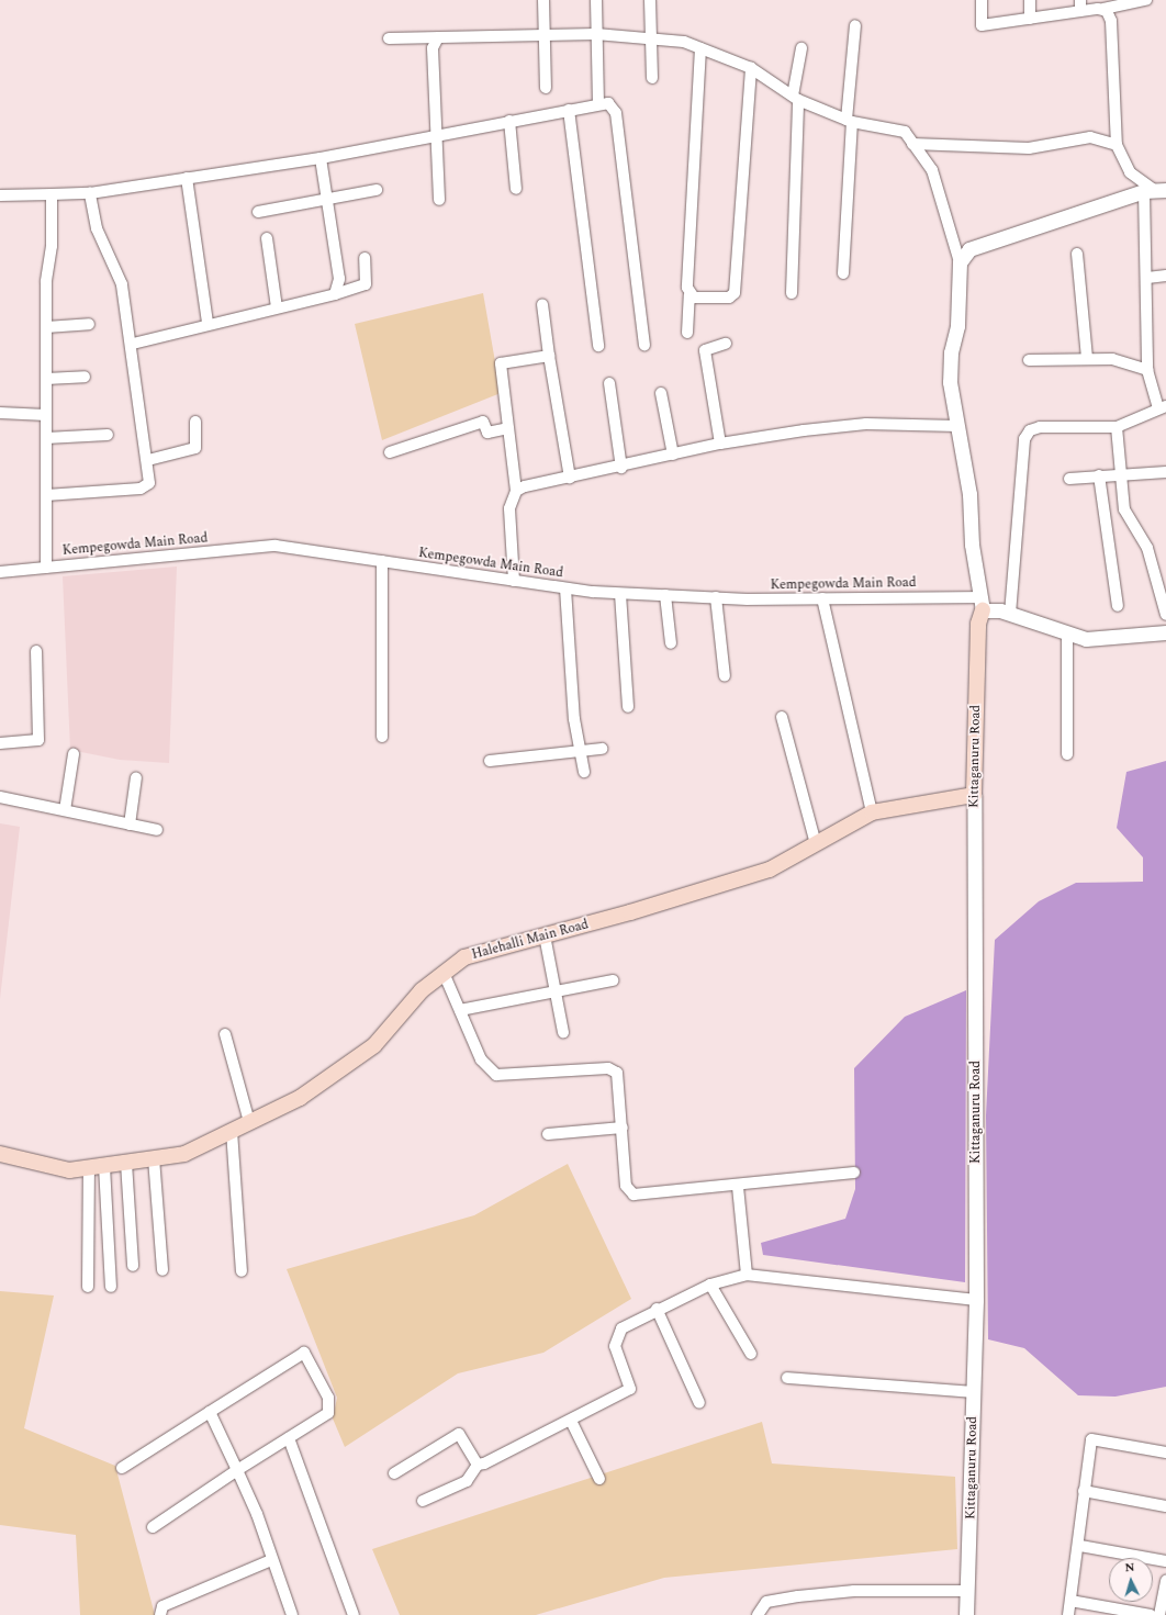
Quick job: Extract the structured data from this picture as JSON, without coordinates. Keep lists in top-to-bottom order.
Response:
{
  "streets": {
    "main road": ["Kittaganuru Road", "Halehalli Main Road"],
    "street": ["Kempegowda Main Road"]
  },
  "crossings": [
    ["Kempegowda Main Road", "Kittaganuru Road"],
    ["Kittaganuru Road", "Halehalli Main Road"]
  ],
  "north": "top"
}
